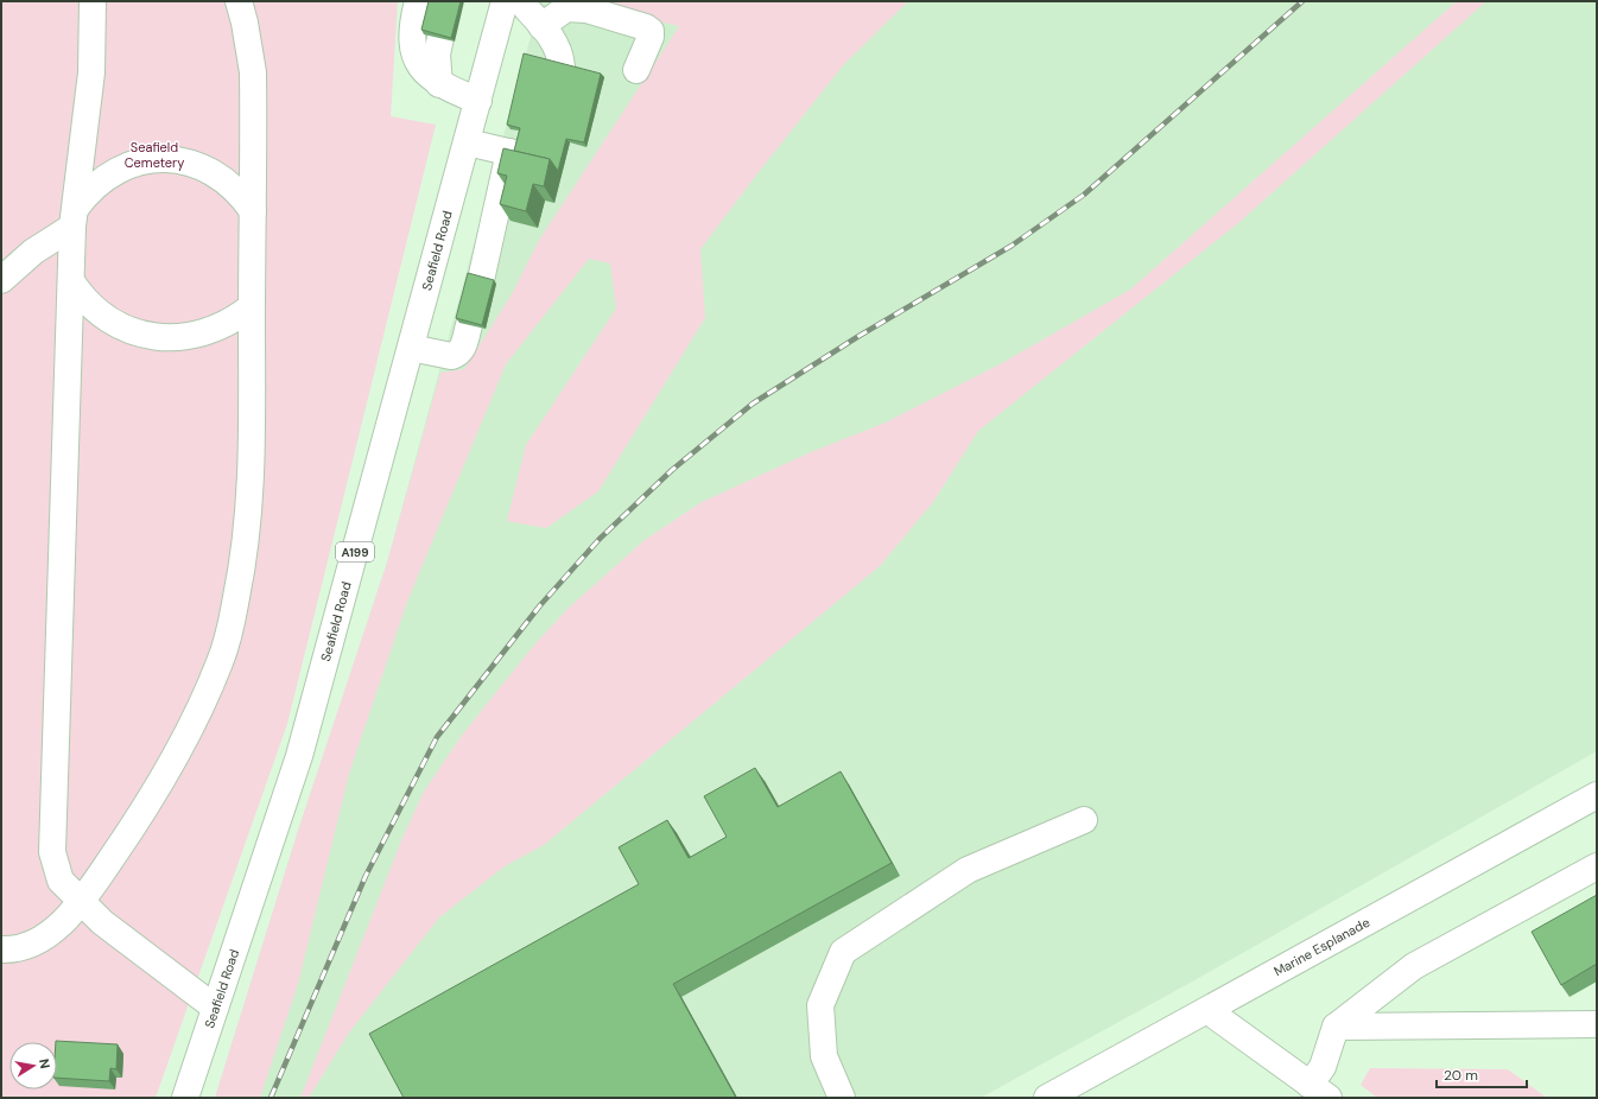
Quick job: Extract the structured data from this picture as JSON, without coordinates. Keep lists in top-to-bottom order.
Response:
{
  "streets": {
    "main road": ["Seafield Road", "A199", "Marine Esplanade"]
  },
  "parks": ["Seafield Cemetery"],
  "scale_bar": "20 m",
  "north": "right"
}
